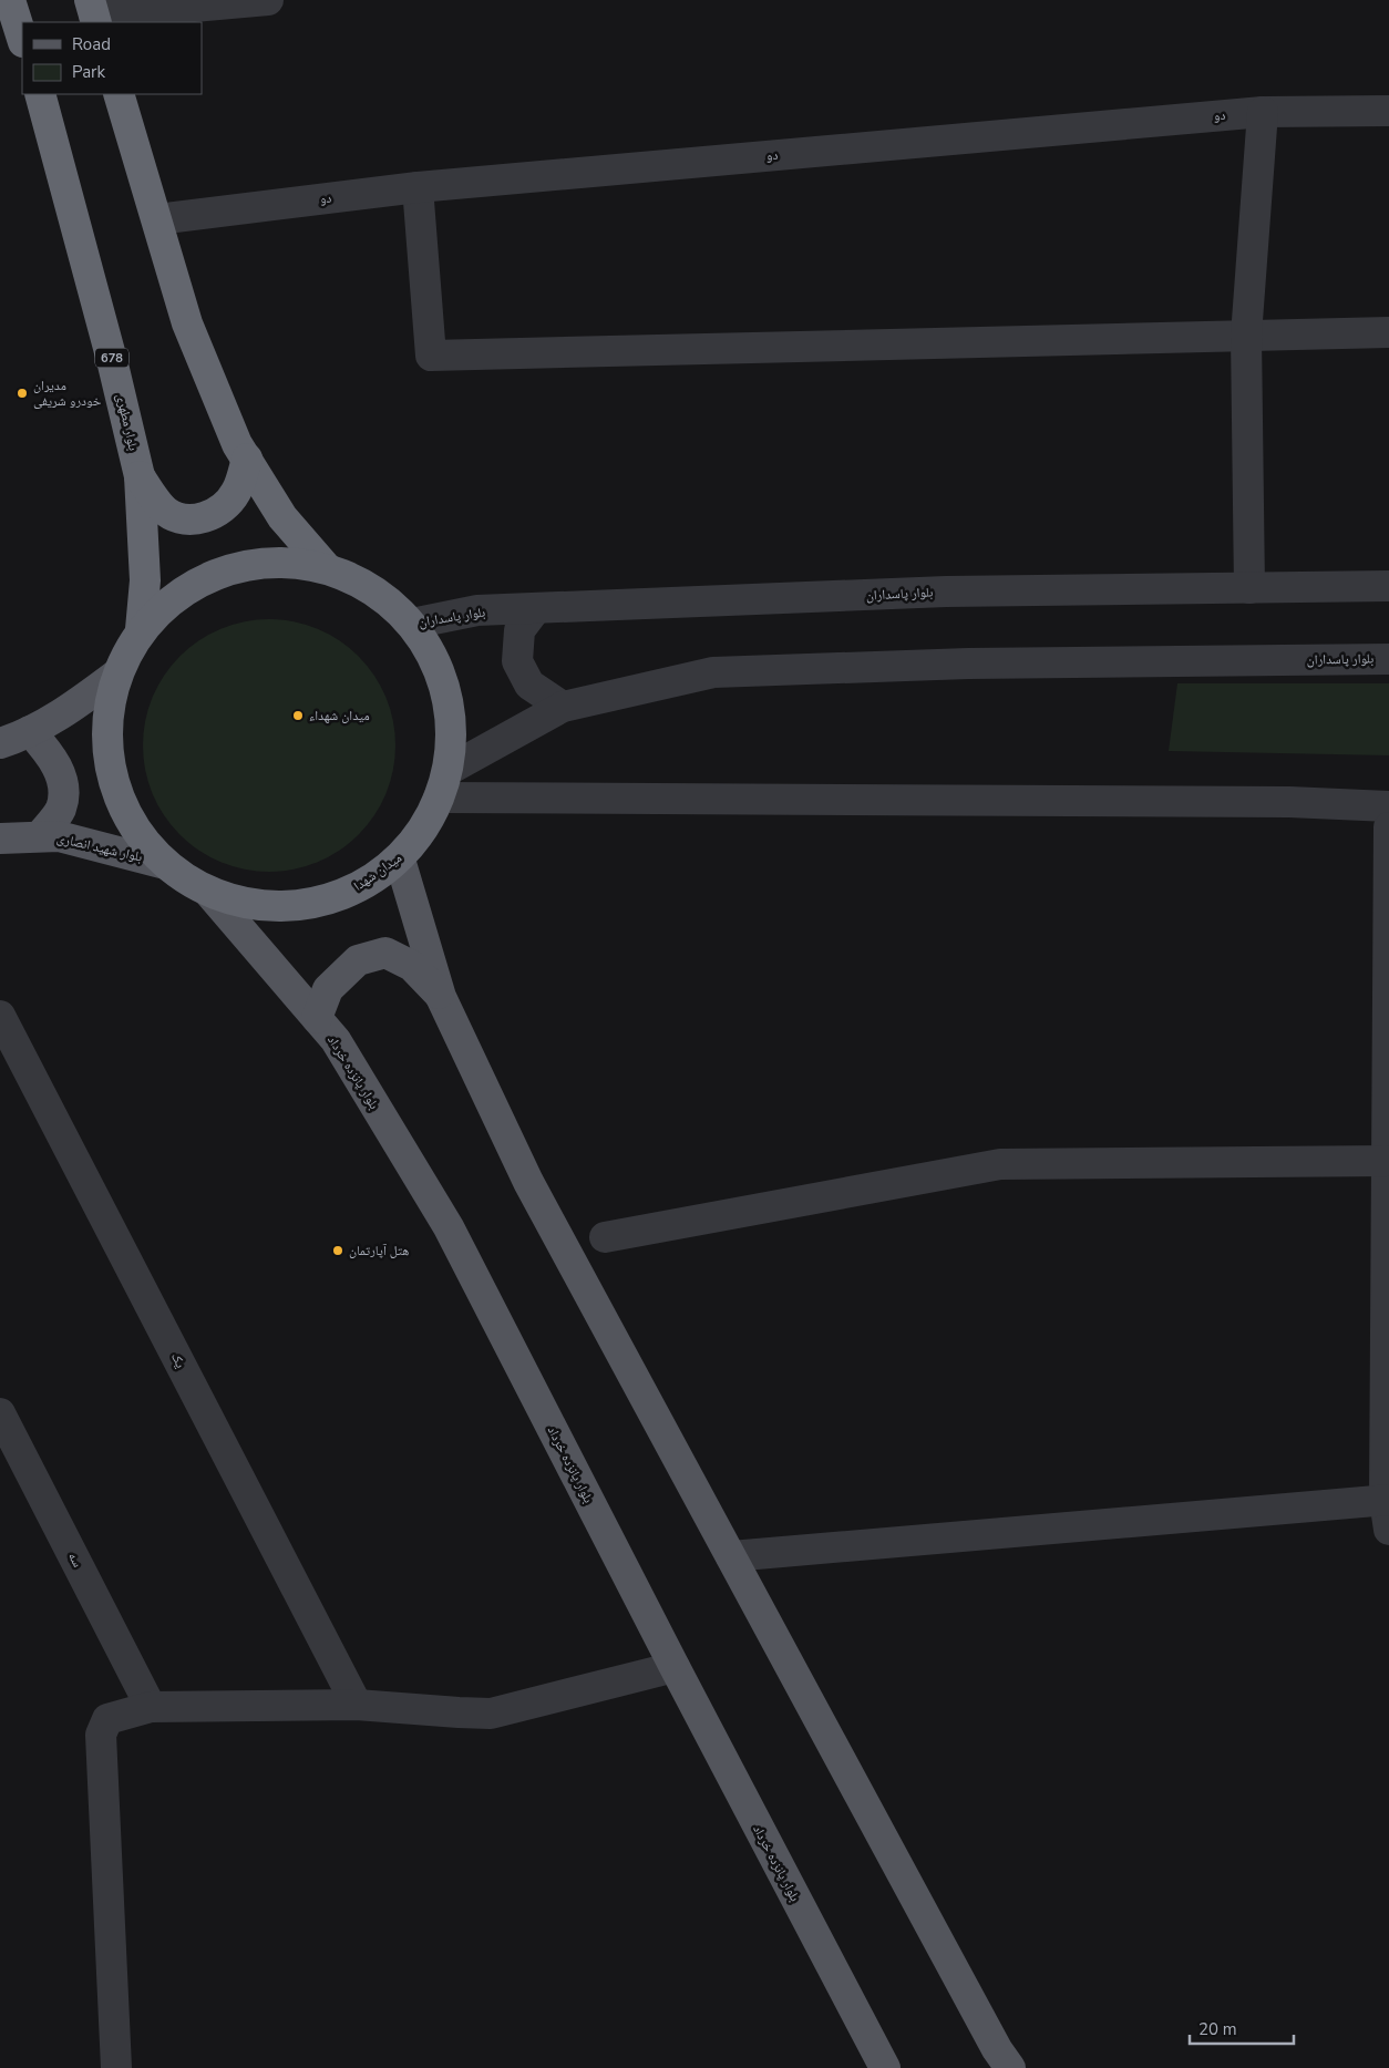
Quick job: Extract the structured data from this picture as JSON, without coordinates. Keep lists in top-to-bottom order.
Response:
{
  "streets": {
    "highway": ["678", "بلوار مطهری", "میدان شهدا"],
    "main road": ["بلوار شهید انصاری", "بلوار پانزده خرداد"],
    "street": [
      "دو",
      "بلوار پاسداران",
      "یک",
      "سه"
    ]
  },
  "crossings": [
    ["بلوار مطهری", "میدان شهدا"],
    ["بلوار پاسداران", "میدان شهدا"],
    ["بلوار شهید انصاری", "میدان شهدا"],
    ["میدان شهدا", "بلوار پانزده خرداد"]
  ],
  "places": ["مدیران خودرو شریفی", "میدان شهداء", "هتل آپارتمان"],
  "legend": ["Road", "Park"],
  "scale_bar": "20 m"
}
